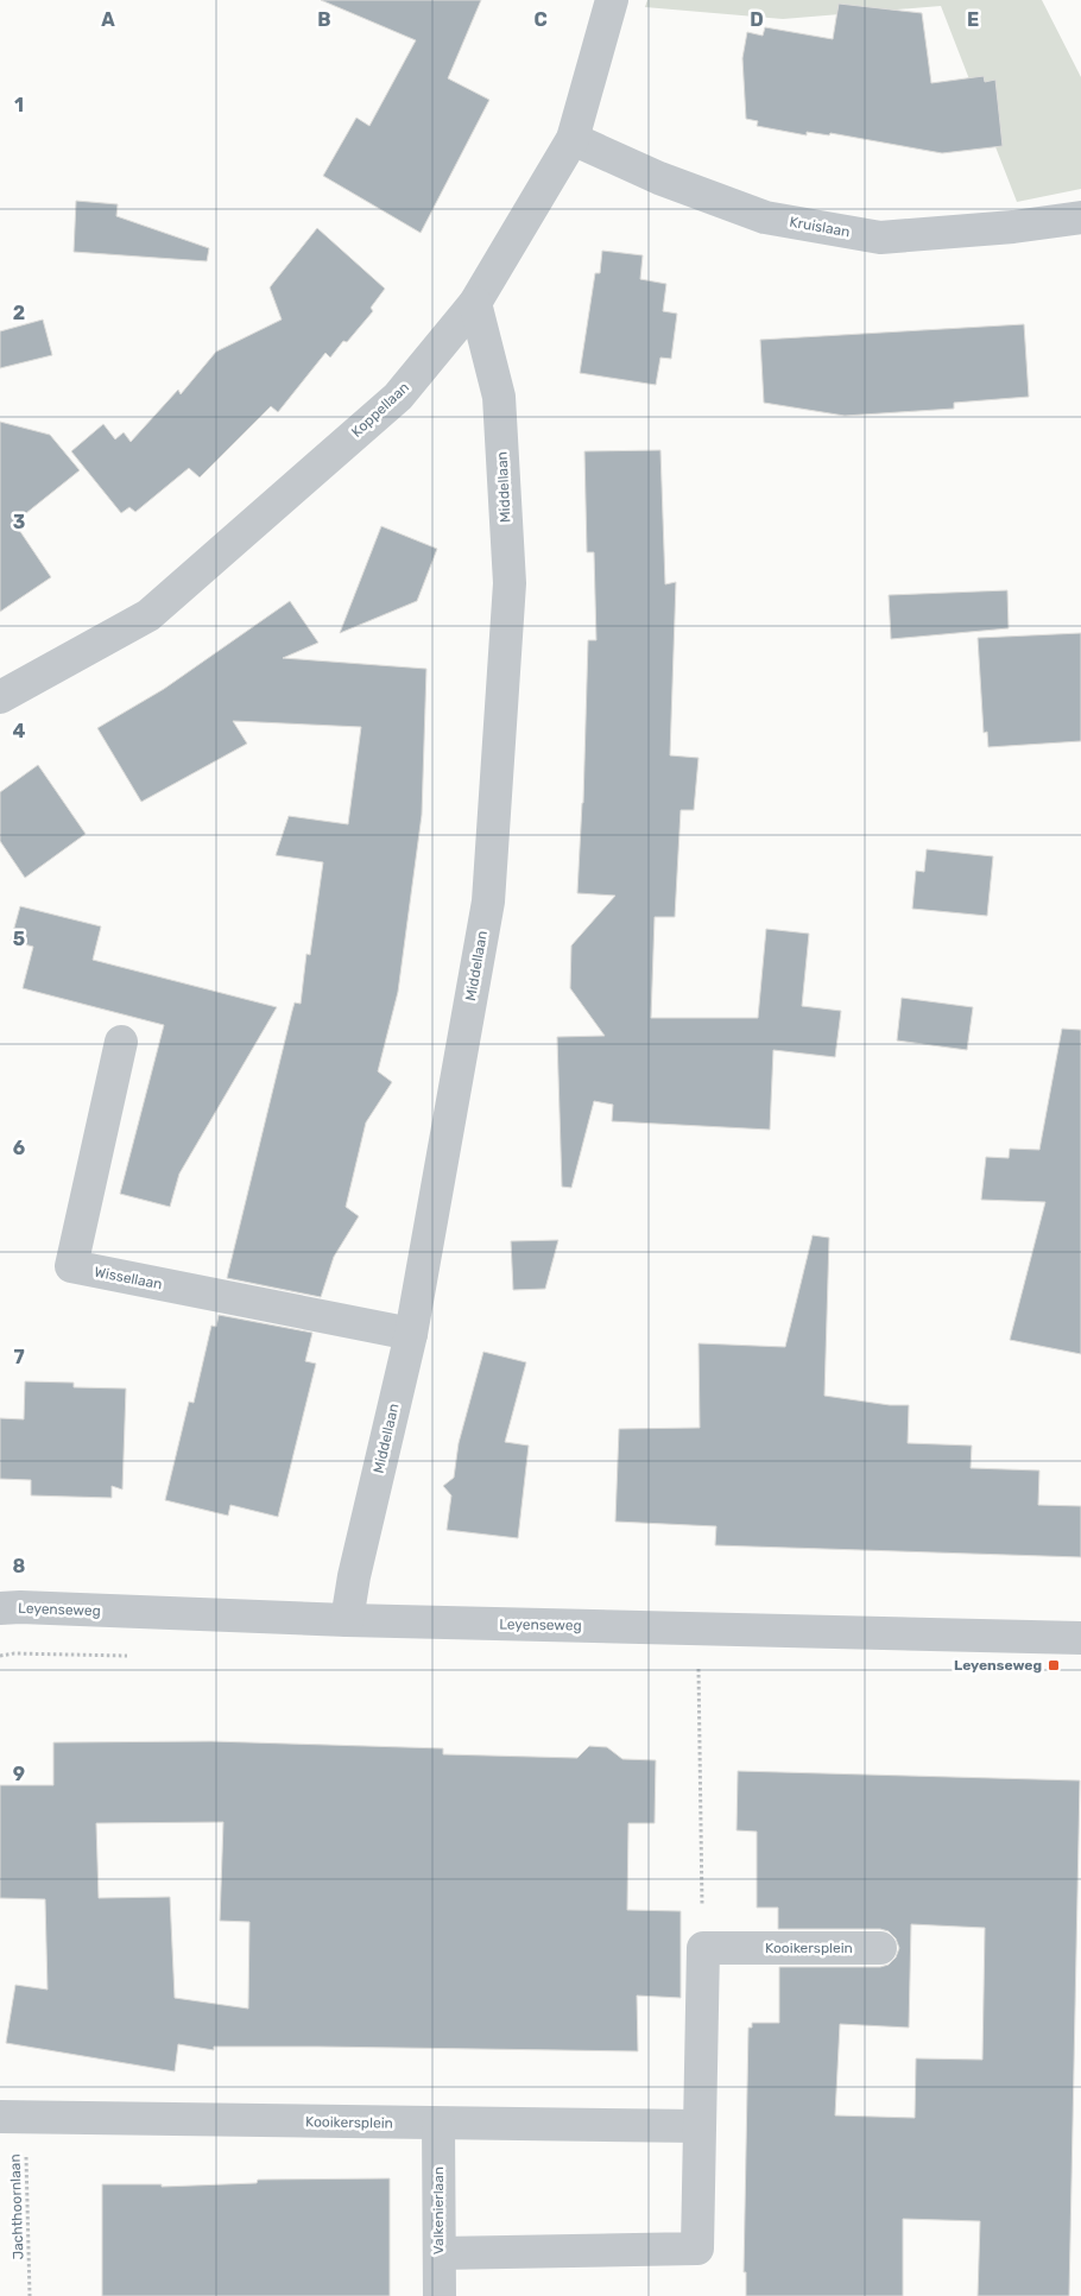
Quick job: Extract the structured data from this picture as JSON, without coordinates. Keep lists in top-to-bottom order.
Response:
{
  "streets": {
    "street": [
      "Kruislaan",
      "Koppellaan",
      "Middellaan",
      "Wissellaan",
      "Leyenseweg",
      "Kooikersplein",
      "Valkenierlaan"
    ],
    "path": ["Jachthoornlaan"]
  },
  "crossings": [
    ["Kruislaan", "Koppellaan"],
    ["Koppellaan", "Middellaan"],
    ["Middellaan", "Wissellaan"],
    ["Middellaan", "Leyenseweg"],
    ["Kooikersplein", "Jachthoornlaan"],
    ["Kooikersplein", "Valkenierlaan"]
  ],
  "places": {
    "transit": ["Leyenseweg"]
  },
  "grid": {
    "columns": [
      "A",
      "B",
      "C",
      "D",
      "E"
    ],
    "rows": [
      "1",
      "2",
      "3",
      "4",
      "5",
      "6",
      "7",
      "8",
      "9"
    ]
  }
}
